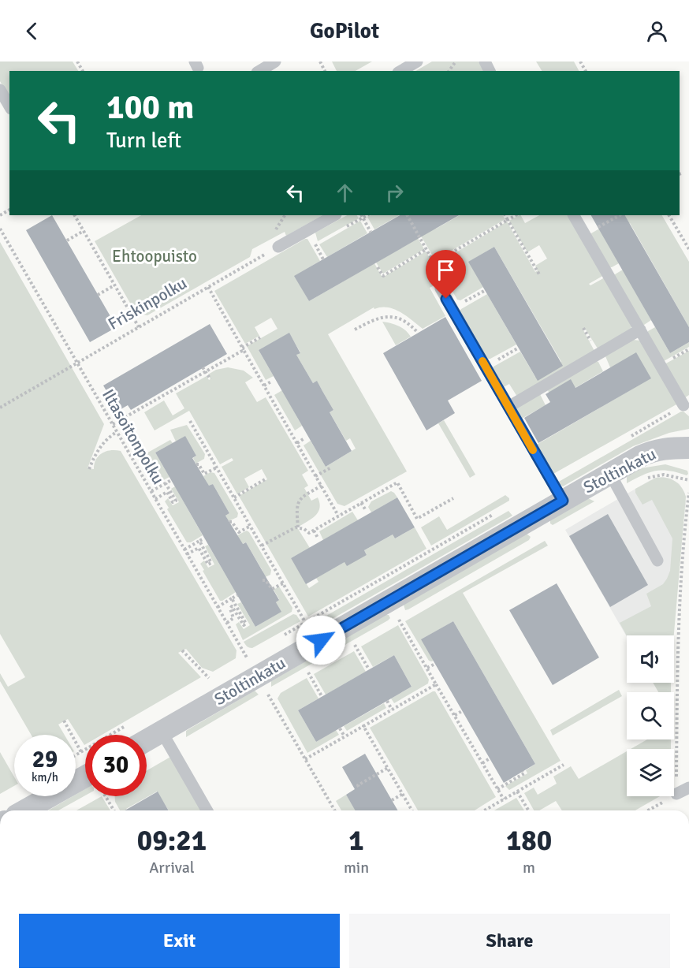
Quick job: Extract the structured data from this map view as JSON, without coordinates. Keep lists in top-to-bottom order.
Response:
{
  "streets": {
    "street": ["Stoltinkatu"],
    "path": ["Friskinpolku", "Iltasoitonpolku"]
  },
  "crossings": [
    ["Friskinpolku", "Iltasoitonpolku"]
  ],
  "parks": ["Ehtoopuisto"],
  "page": {
    "header": "GoPilot",
    "turn": ["100 m", "Turn left"],
    "speed": "29 km/h",
    "limit": "30",
    "eta": [
      "09:21",
      "Arrival",
      "1",
      "min",
      "180",
      "m"
    ],
    "buttons": ["Exit", "Share"]
  }
}
